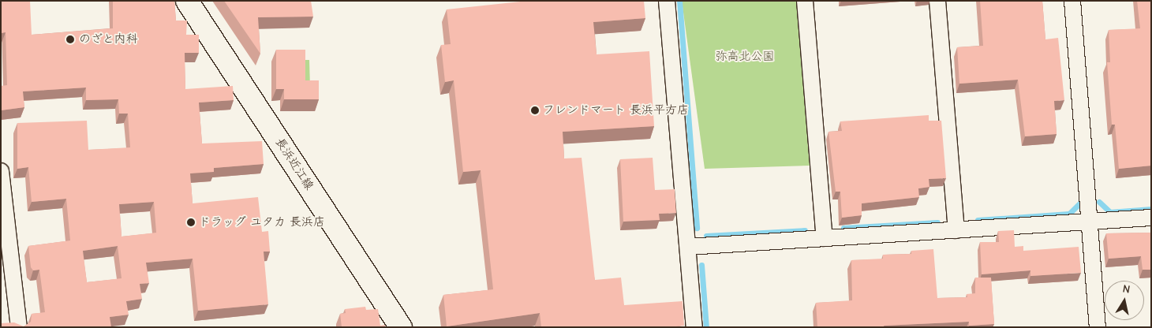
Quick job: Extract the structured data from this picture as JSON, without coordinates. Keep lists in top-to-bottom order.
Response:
{
  "streets": {
    "main road": ["長浜近江線"]
  },
  "parks": ["弥高北公園"],
  "places": ["のざと内科", "フレンドマート 長浜平方店", "ドラッグ ユタカ 長浜店"],
  "north": "top"
}
